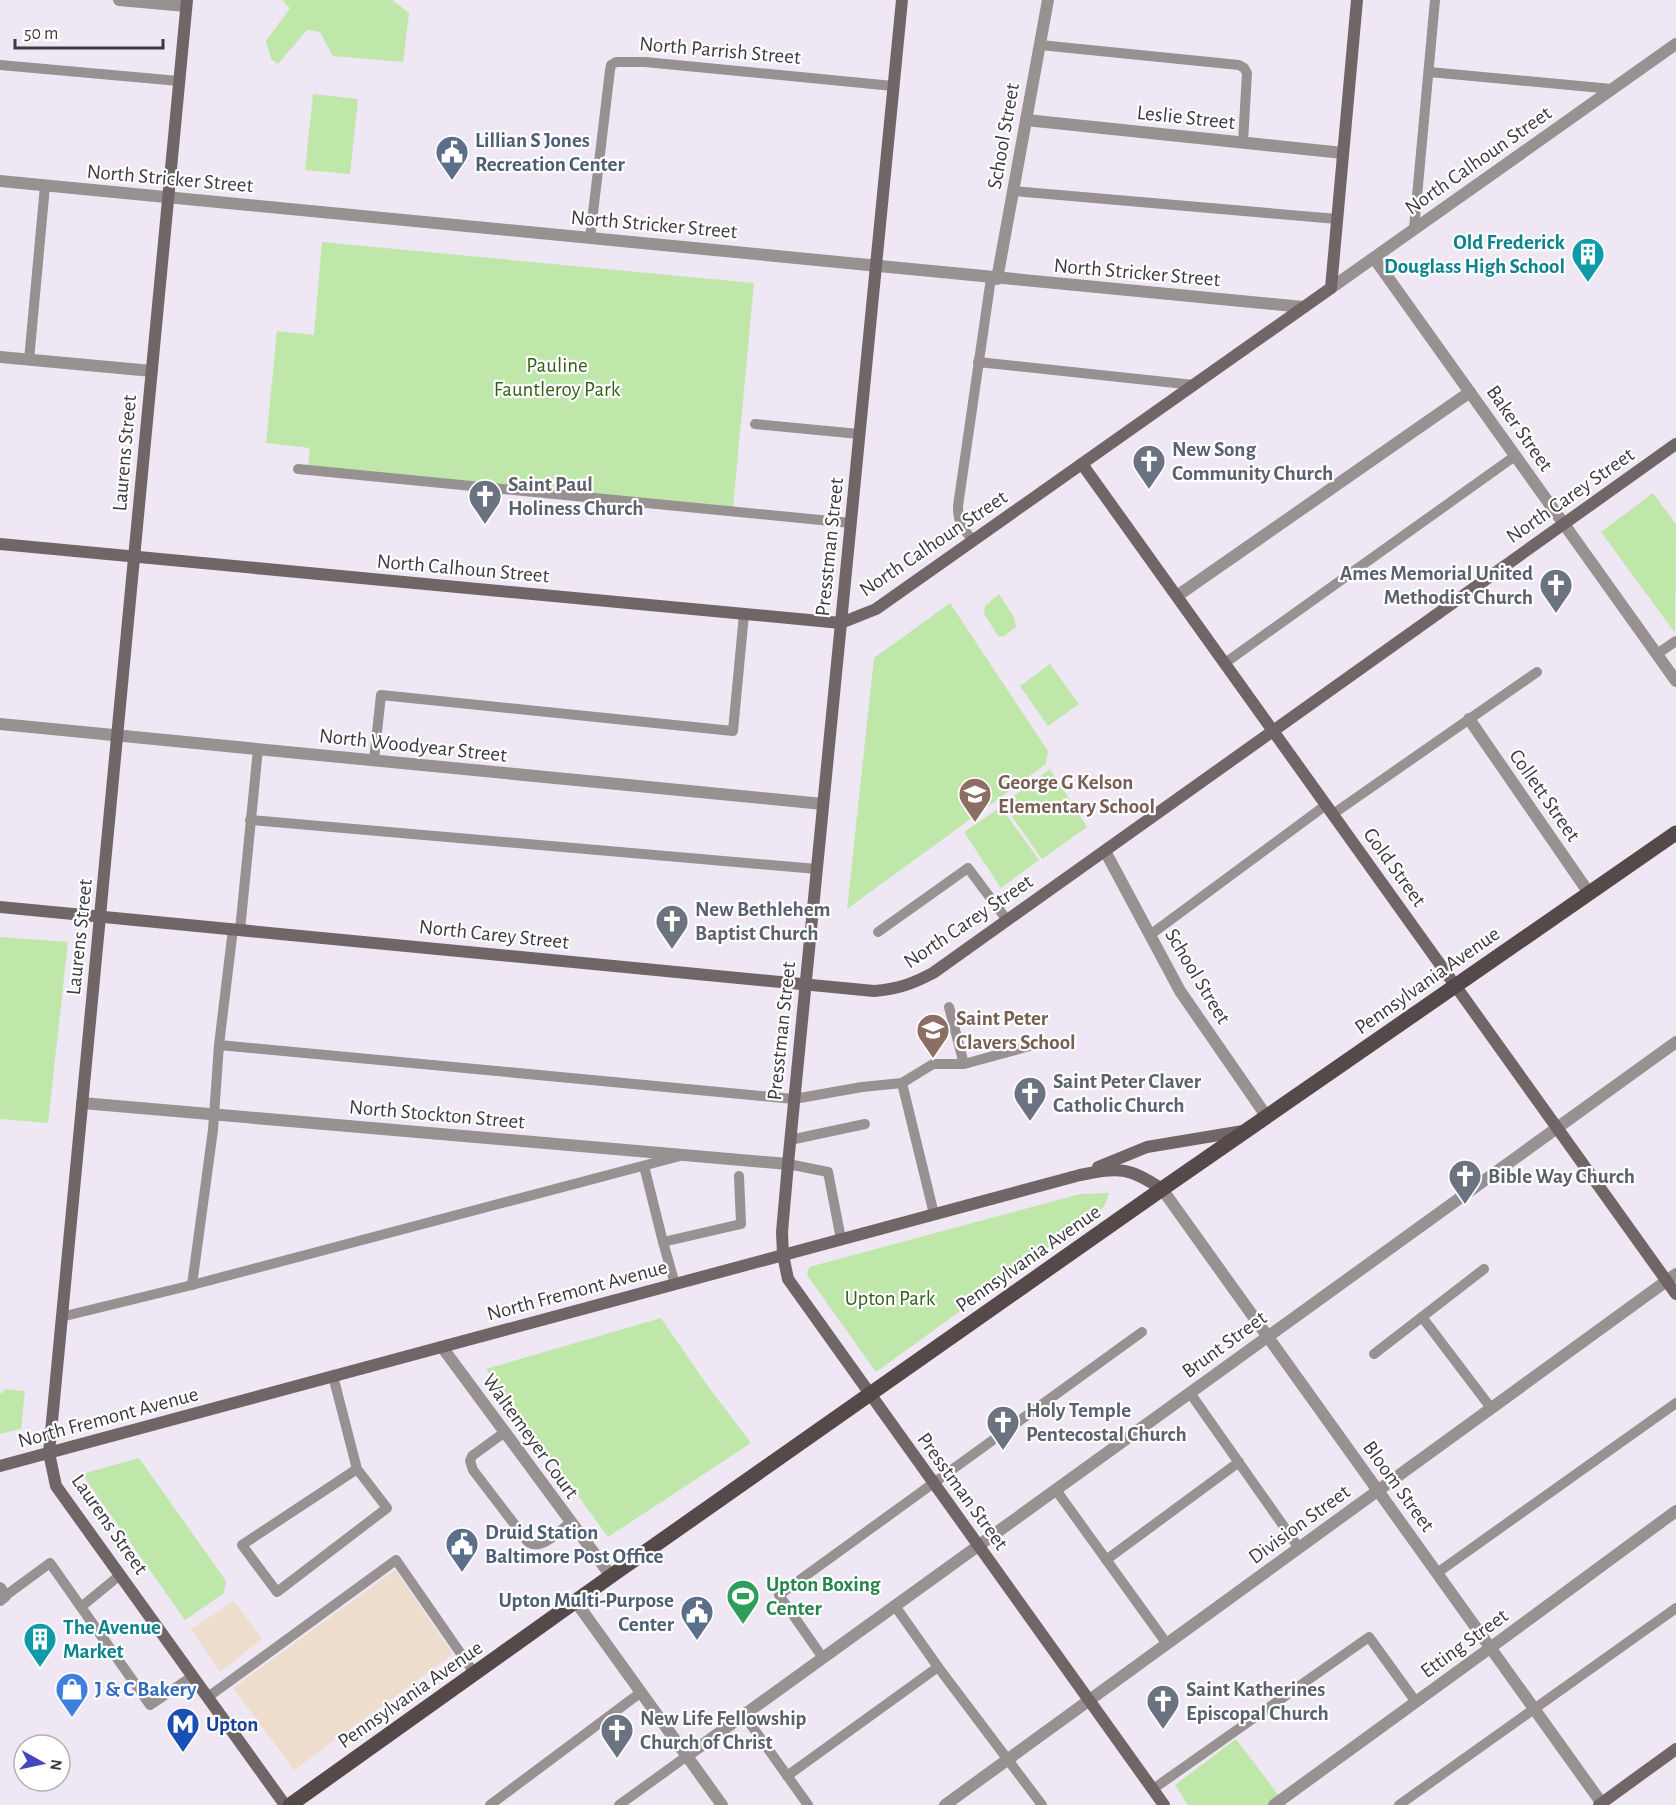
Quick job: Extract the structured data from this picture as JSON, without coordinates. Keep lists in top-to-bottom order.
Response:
{
  "streets": {
    "main road": ["Pennsylvania Avenue"],
    "street": [
      "Leslie Street",
      "School Street",
      "North Calhoun Street",
      "North Stricker Street",
      "Baker Street",
      "Laurens Street",
      "North Carey Street",
      "Presstman Street",
      "North Woodyear Street",
      "Collett Street",
      "Gold Street",
      "North Stockton Street",
      "North Fremont Avenue",
      "Brunt Street",
      "Waltemeyer Court",
      "Bloom Street",
      "Division Street",
      "Etting Street"
    ],
    "lane": ["North Parrish Street"]
  },
  "crossings": [
    ["North Parrish Street", "North Stricker Street"],
    ["North Parrish Street", "Presstman Street"],
    ["Leslie Street", "School Street"],
    ["School Street", "North Calhoun Street"],
    ["School Street", "North Stricker Street"],
    ["School Street", "North Carey Street"],
    ["School Street", "Pennsylvania Avenue"],
    ["North Calhoun Street", "North Stricker Street"],
    ["North Calhoun Street", "Baker Street"],
    ["North Calhoun Street", "Laurens Street"],
    ["North Calhoun Street", "Presstman Street"],
    ["North Calhoun Street", "Gold Street"],
    ["North Stricker Street", "Laurens Street"],
    ["North Stricker Street", "Presstman Street"],
    ["Baker Street", "North Carey Street"],
    ["Laurens Street", "North Carey Street"],
    ["Laurens Street", "North Woodyear Street"],
    ["Laurens Street", "Pennsylvania Avenue"],
    ["Laurens Street", "North Stockton Street"],
    ["Laurens Street", "North Fremont Avenue"],
    ["North Carey Street", "Presstman Street"],
    ["North Carey Street", "Gold Street"],
    ["Presstman Street", "North Woodyear Street"],
    ["Presstman Street", "Pennsylvania Avenue"],
    ["Presstman Street", "North Stockton Street"],
    ["Presstman Street", "North Fremont Avenue"],
    ["Presstman Street", "Brunt Street"],
    ["Presstman Street", "Division Street"],
    ["Collett Street", "Pennsylvania Avenue"],
    ["Gold Street", "Pennsylvania Avenue"],
    ["Gold Street", "Brunt Street"],
    ["Gold Street", "Division Street"],
    ["Pennsylvania Avenue", "North Fremont Avenue"],
    ["Pennsylvania Avenue", "Waltemeyer Court"],
    ["Pennsylvania Avenue", "Bloom Street"],
    ["North Fremont Avenue", "Waltemeyer Court"],
    ["North Fremont Avenue", "Bloom Street"],
    ["Brunt Street", "Bloom Street"],
    ["Bloom Street", "Division Street"],
    ["Bloom Street", "Etting Street"]
  ],
  "parks": ["Pauline Fauntleroy Park", "Upton Park"],
  "places": {
    "public building": ["Lillian S Jones Recreation Center", "Druid Station Baltimore Post Office", "Upton Multi-Purpose Center"],
    "building": ["Old Frederick Douglass High School", "The Avenue Market"],
    "church": [
      "New Song Community Church",
      "Saint Paul Holiness Church",
      "Ames Memorial United Methodist Church",
      "New Bethlehem Baptist Church",
      "Saint Peter Claver Catholic Church",
      "Bible Way Church",
      "Holy Temple Pentecostal Church",
      "Saint Katherines Episcopal Church",
      "New Life Fellowship Church of Christ"
    ],
    "school or university": ["George G Kelson Elementary School", "Saint Peter Clavers School"],
    "sports": ["Upton Boxing Center"],
    "shop": ["J & C Bakery"],
    "metro station": ["Upton"]
  },
  "scale_bar": "50 m",
  "north": "right"
}
